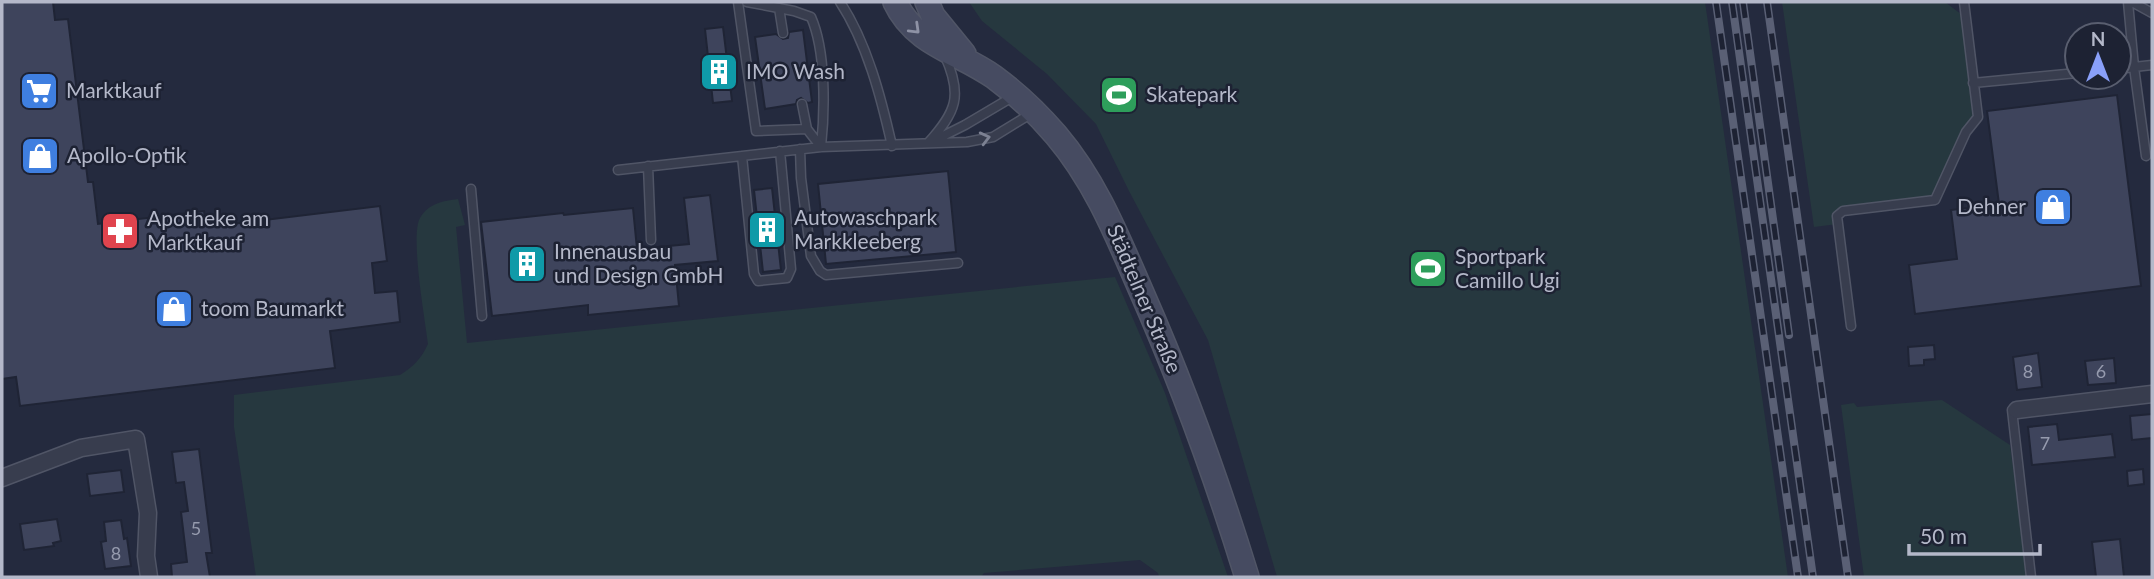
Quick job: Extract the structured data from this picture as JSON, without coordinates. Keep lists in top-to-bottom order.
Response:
{
  "streets": {
    "street": ["Städtelner Straße"]
  },
  "places": {
    "building": ["IMO Wash", "Autowaschpark Markkleeberg", "Innenausbau und Design GmbH"],
    "supermarket": ["Marktkauf"],
    "sports": ["Skatepark", "Sportpark Camillo Ugi"],
    "shop": ["Apollo-Optik", "Dehner", "toom Baumarkt"],
    "pharmacy": ["Apotheke am Marktkauf"]
  },
  "house_numbers": [
    "8",
    "6",
    "7",
    "5",
    "8"
  ],
  "scale_bar": "50 m",
  "north": "top"
}
